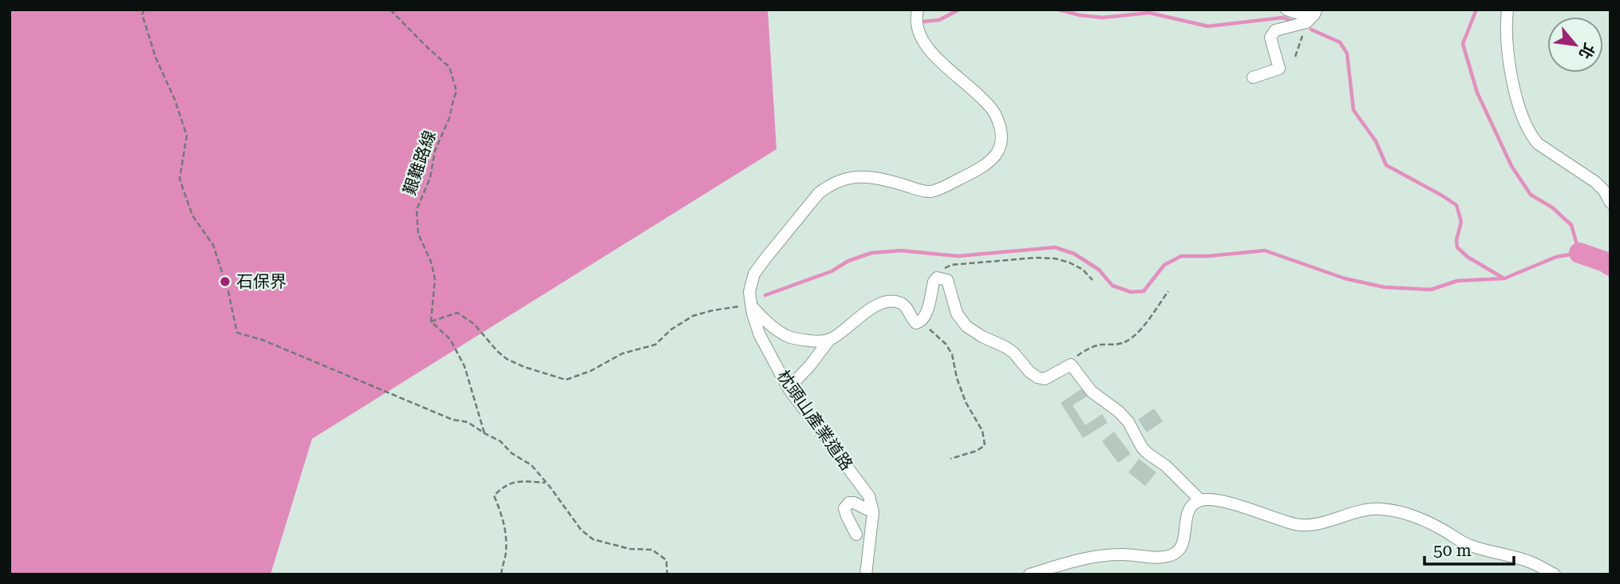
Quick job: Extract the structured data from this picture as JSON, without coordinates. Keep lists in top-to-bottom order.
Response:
{
  "streets": {
    "street": ["枕頭山產業道路"],
    "path": ["艱難路線"]
  },
  "places": ["石保界"],
  "scale_bar": "50 m",
  "north": "bottom right"
}
